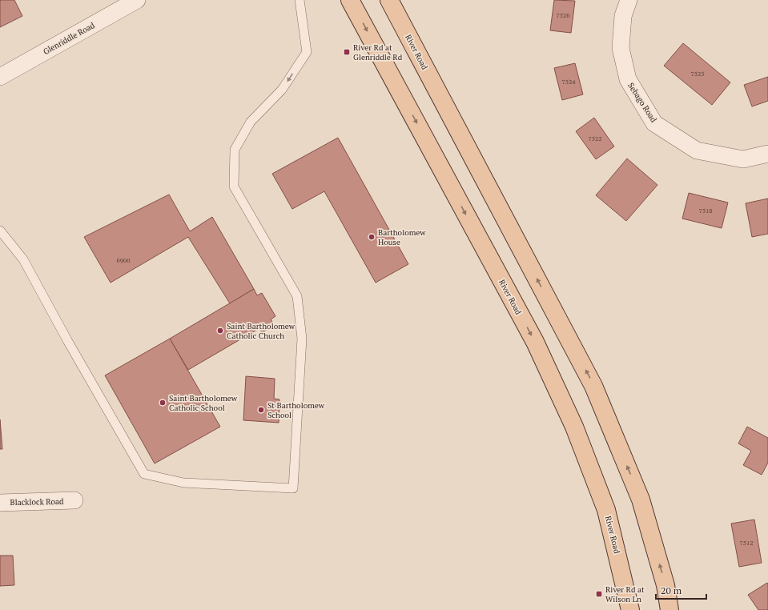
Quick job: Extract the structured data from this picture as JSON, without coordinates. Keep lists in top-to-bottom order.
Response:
{
  "streets": {
    "main road": ["River Road"],
    "street": ["Glenriddle Road", "Sebago Road", "Blacklock Road"]
  },
  "places": {
    "transit": ["River Rd at Glenriddle Rd", "River Rd at Wilson Ln"],
    "other": [
      "Bartholomew House",
      "Saint Bartholomew Catholic Church",
      "Saint Bartholomew Catholic School",
      "St Bartholomew School"
    ]
  },
  "house_numbers": [
    "7526",
    "7525",
    "7524",
    "7522",
    "7518",
    "6900",
    "7512"
  ],
  "scale_bar": "20 m"
}
